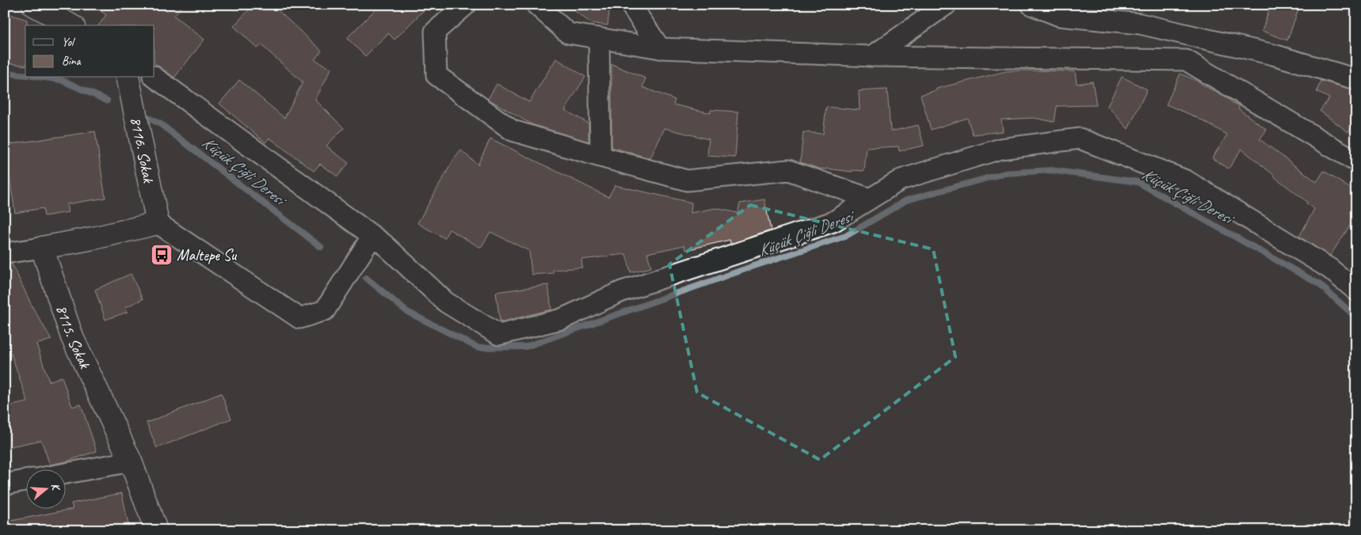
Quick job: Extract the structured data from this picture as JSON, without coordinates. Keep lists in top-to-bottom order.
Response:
{
  "streets": {
    "street": ["8116. Sokak", "8115. Sokak"]
  },
  "water": ["Küçük Çiğli Deresi"],
  "places": {
    "bus stop": ["Maltepe Su"]
  },
  "legend": ["Yol", "Bina"],
  "north": "right"
}
